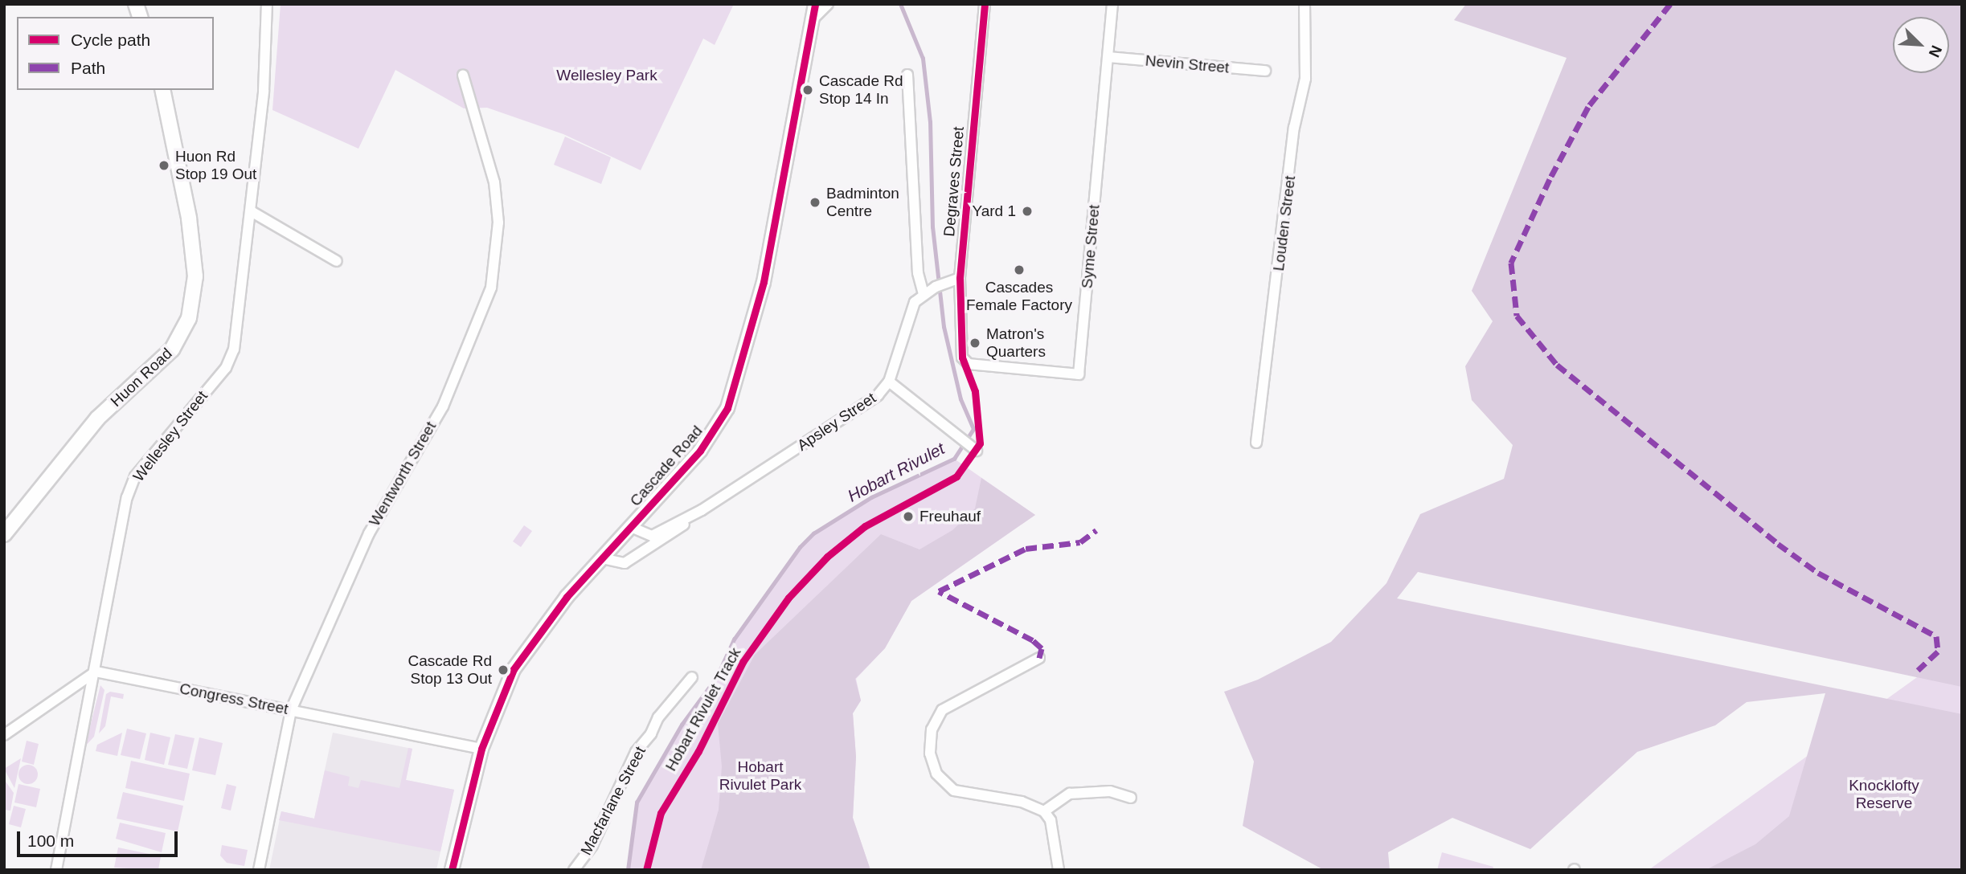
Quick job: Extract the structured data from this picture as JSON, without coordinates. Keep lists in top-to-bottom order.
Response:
{
  "streets": {
    "main road": ["Huon Road"],
    "street": [
      "Nevin Street",
      "Degraves Street",
      "Louden Street",
      "Syme Street",
      "Apsley Street",
      "Wellesley Street",
      "Cascade Road",
      "Wentworth Street",
      "Congress Street",
      "Macfarlane Street"
    ],
    "cycle path": ["Hobart Rivulet Track"]
  },
  "crossings": [
    ["Nevin Street", "Syme Street"],
    ["Degraves Street", "Syme Street"],
    ["Degraves Street", "Apsley Street"],
    ["Apsley Street", "Cascade Road"],
    ["Wellesley Street", "Congress Street"],
    ["Cascade Road", "Congress Street"],
    ["Wentworth Street", "Congress Street"]
  ],
  "water": ["Hobart Rivulet"],
  "parks": ["Wellesley Park", "Hobart Rivulet Park", "Knocklofty Reserve"],
  "places": [
    "Cascade Rd Stop 14 In",
    "Huon Rd Stop 19 Out",
    "Badminton Centre",
    "Yard 1",
    "Cascades Female Factory",
    "Matron's Quarters",
    "Freuhauf",
    "Cascade Rd Stop 13 Out"
  ],
  "legend": ["Cycle path", "Path"],
  "scale_bar": "100 m",
  "north": "bottom right"
}
